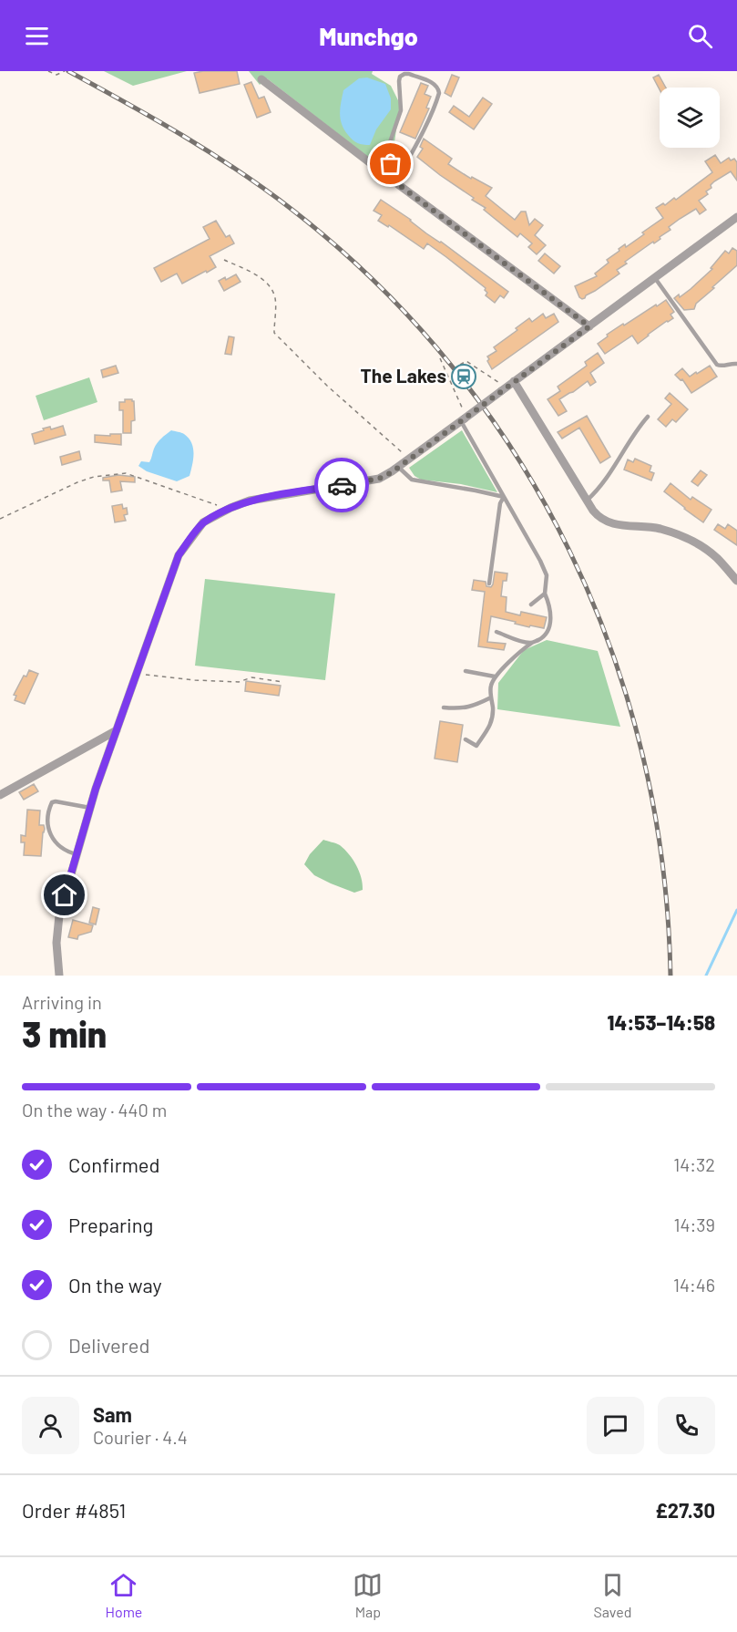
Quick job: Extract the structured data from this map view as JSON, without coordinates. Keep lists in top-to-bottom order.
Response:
{
  "places": {
    "station": ["The Lakes"]
  },
  "page": {
    "header": "Munchgo",
    "heading": ["3 min", "Arriving in", "14:53–14:58"],
    "panel": [
      "Sam",
      "Courier · 4.4",
      "Order #4851",
      "£27.30"
    ],
    "bar": "On the way · 440 m",
    "list": [
      ["Confirmed", "14:32"],
      ["Preparing", "14:39"],
      ["On the way", "14:46"],
      "Delivered"
    ],
    "tabs": ["Home", "Map", "Saved"]
  }
}
